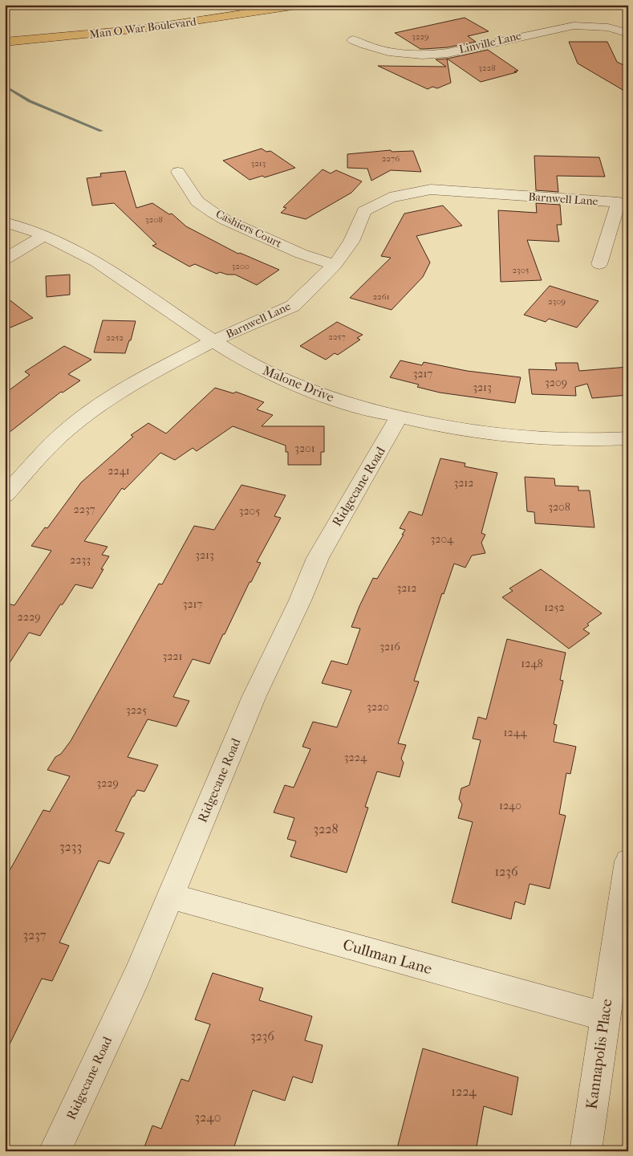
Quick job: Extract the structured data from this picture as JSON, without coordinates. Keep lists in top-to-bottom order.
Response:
{
  "streets": {
    "main road": ["Man O War Boulevard"],
    "street": [
      "Linville Lane",
      "Barnwell Lane",
      "Cashiers Court",
      "Malone Drive",
      "Ridgecane Road",
      "Cullman Lane",
      "Kannapolis Place"
    ]
  },
  "crossings": [
    ["Barnwell Lane", "Cashiers Court"],
    ["Barnwell Lane", "Malone Drive"],
    ["Malone Drive", "Ridgecane Road"],
    ["Ridgecane Road", "Cullman Lane"],
    ["Cullman Lane", "Kannapolis Place"]
  ],
  "house_numbers": [
    "3229",
    "3228",
    "2276",
    "3213",
    "3208",
    "3200",
    "2305",
    "2261",
    "2309",
    "2257",
    "2252",
    "3217",
    "3209",
    "3213",
    "3201",
    "2241",
    "3212",
    "3208",
    "2237",
    "3205",
    "3204",
    "3213",
    "2233",
    "3212",
    "3217",
    "1252",
    "2229",
    "3216",
    "3221",
    "1248",
    "3220",
    "3225",
    "1244",
    "3224",
    "3229",
    "1240",
    "3228",
    "3233",
    "1236",
    "3237",
    "3236",
    "1224",
    "3240"
  ]
}
